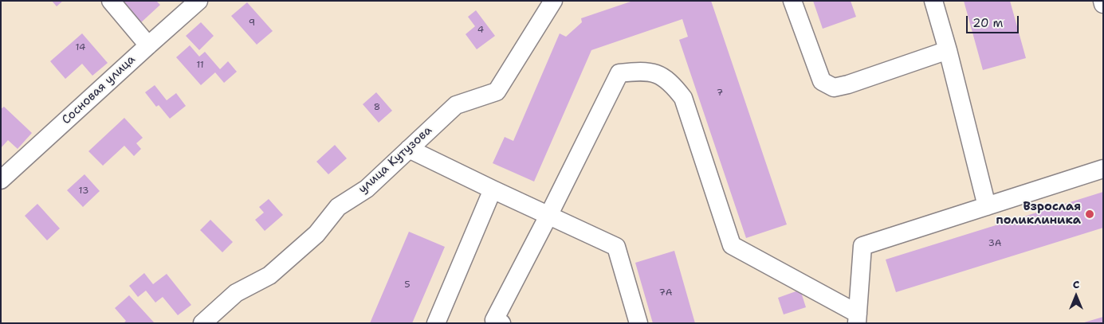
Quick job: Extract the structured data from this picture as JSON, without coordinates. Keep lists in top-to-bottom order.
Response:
{
  "streets": {
    "street": ["Сосновая улица", "улица Кутузова"]
  },
  "places": ["Взрослая поликлиника"],
  "house_numbers": [
    "9",
    "4",
    "14",
    "11",
    "7",
    "8",
    "13",
    "3А",
    "5",
    "7А"
  ],
  "scale_bar": "20 m",
  "north": "top"
}
